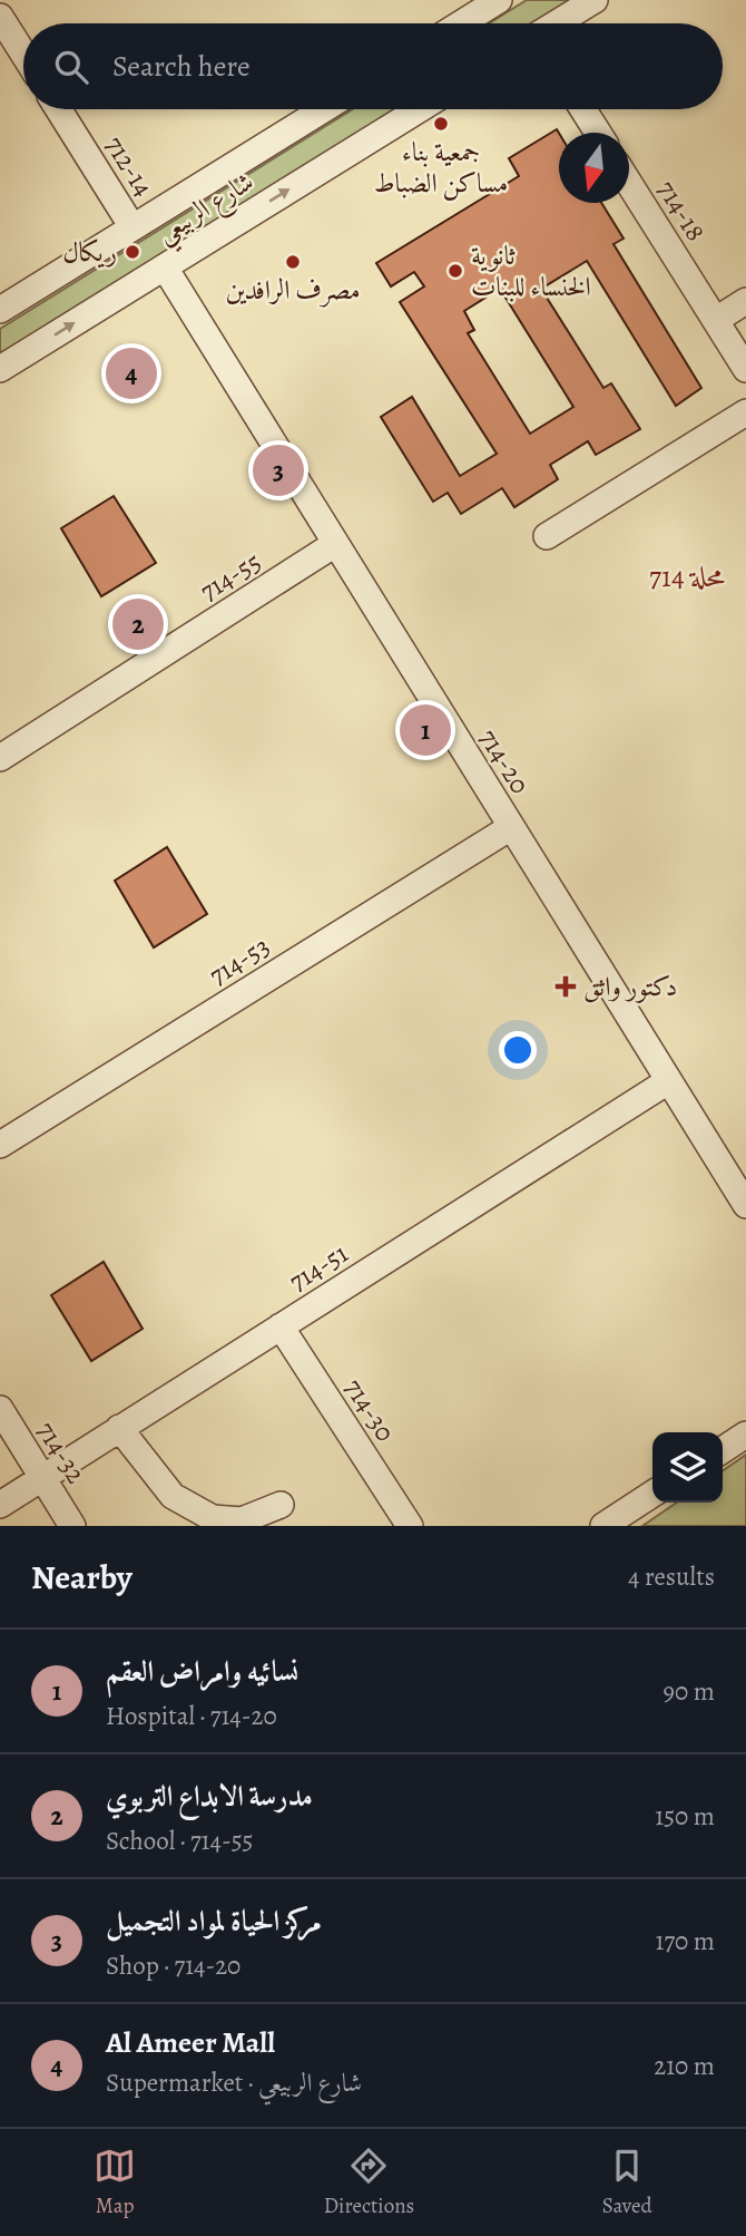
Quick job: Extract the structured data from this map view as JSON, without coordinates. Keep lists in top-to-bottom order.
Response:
{
  "streets": {
    "street": [
      "712-14",
      "شارع الربيعي",
      "714-18",
      "714-55",
      "714-20",
      "714-53",
      "714-51",
      "714-30",
      "714-32"
    ]
  },
  "crossings": [
    ["712-14", "شارع الربيعي"],
    ["شارع الربيعي", "714-20"],
    ["714-55", "714-20"],
    ["714-20", "714-53"],
    ["714-20", "714-51"],
    ["714-51", "714-30"],
    ["714-51", "714-32"]
  ],
  "districts": ["محلة 714"],
  "places": {
    "other": [
      "جمعية بناء مساكن الضباط",
      "ريكال",
      "مصرف الرافدين",
      "ثانوية الخنساء للبنات"
    ],
    "health": ["دكتور واثق"]
  },
  "north": "bottom",
  "page": {
    "search": "Search here",
    "pins": [
      "4",
      "3",
      "2",
      "1"
    ],
    "heading": ["Nearby", "4 results"],
    "list": [
      {
        "mark": "1",
        "name": "نسائيه وامراض العقم",
        "note": "Hospital · 714-20",
        "value": "90 m"
      },
      {
        "mark": "2",
        "name": "مدرسة الابداع التربوي",
        "note": "School · 714-55",
        "value": "150 m"
      },
      {
        "mark": "3",
        "name": "مركز الحياة لمواد التجميل",
        "note": "Shop · 714-20",
        "value": "170 m"
      },
      {
        "mark": "4",
        "name": "Al Ameer Mall",
        "note": "Supermarket · شارع الربيعي",
        "value": "210 m"
      }
    ],
    "nav": ["Map", "Directions", "Saved"]
  }
}
